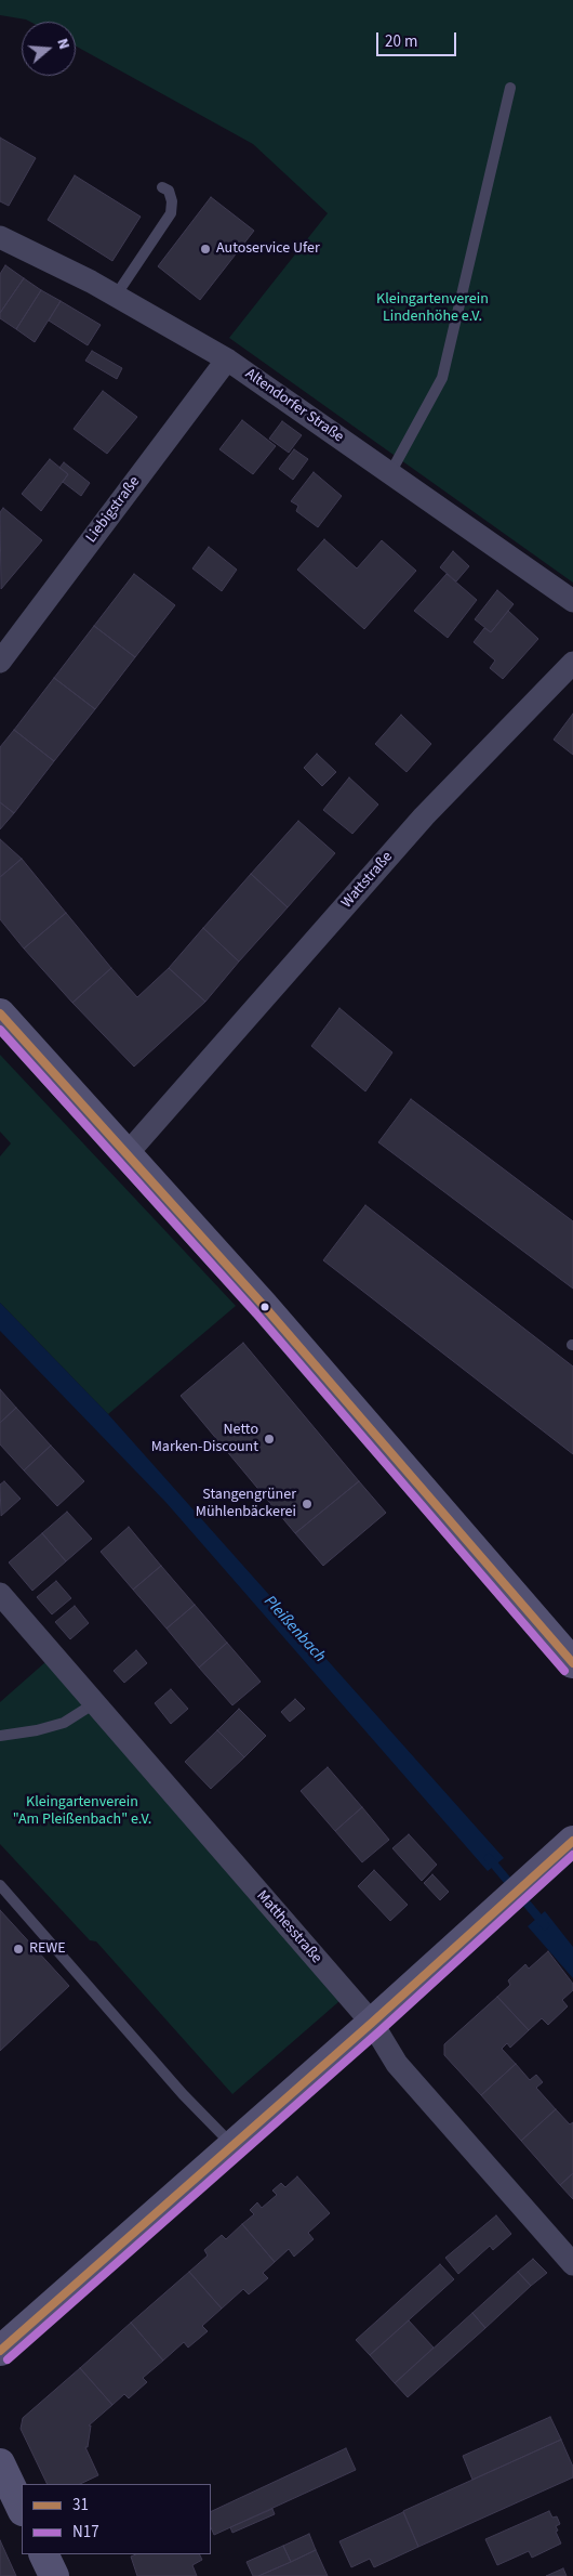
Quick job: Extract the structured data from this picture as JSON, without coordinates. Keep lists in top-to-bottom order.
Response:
{
  "streets": {
    "street": [
      "Altendorfer Straße",
      "Liebigstraße",
      "Wattstraße",
      "Matthesstraße"
    ]
  },
  "crossings": [
    ["Altendorfer Straße", "Liebigstraße"]
  ],
  "water": ["Pleißenbach"],
  "parks": ["Kleingartenverein Lindenhöhe e.V.", "Kleingartenverein \"Am Pleißenbach\" e.V."],
  "places": [
    "Autoservice Ufer",
    "Netto Marken-Discount",
    "Stangengrüner Mühlenbäckerei",
    "REWE"
  ],
  "lines": ["transit line 31", "transit line N17"],
  "legend": ["31", "N17"],
  "scale_bar": "20 m",
  "north": "right"
}
